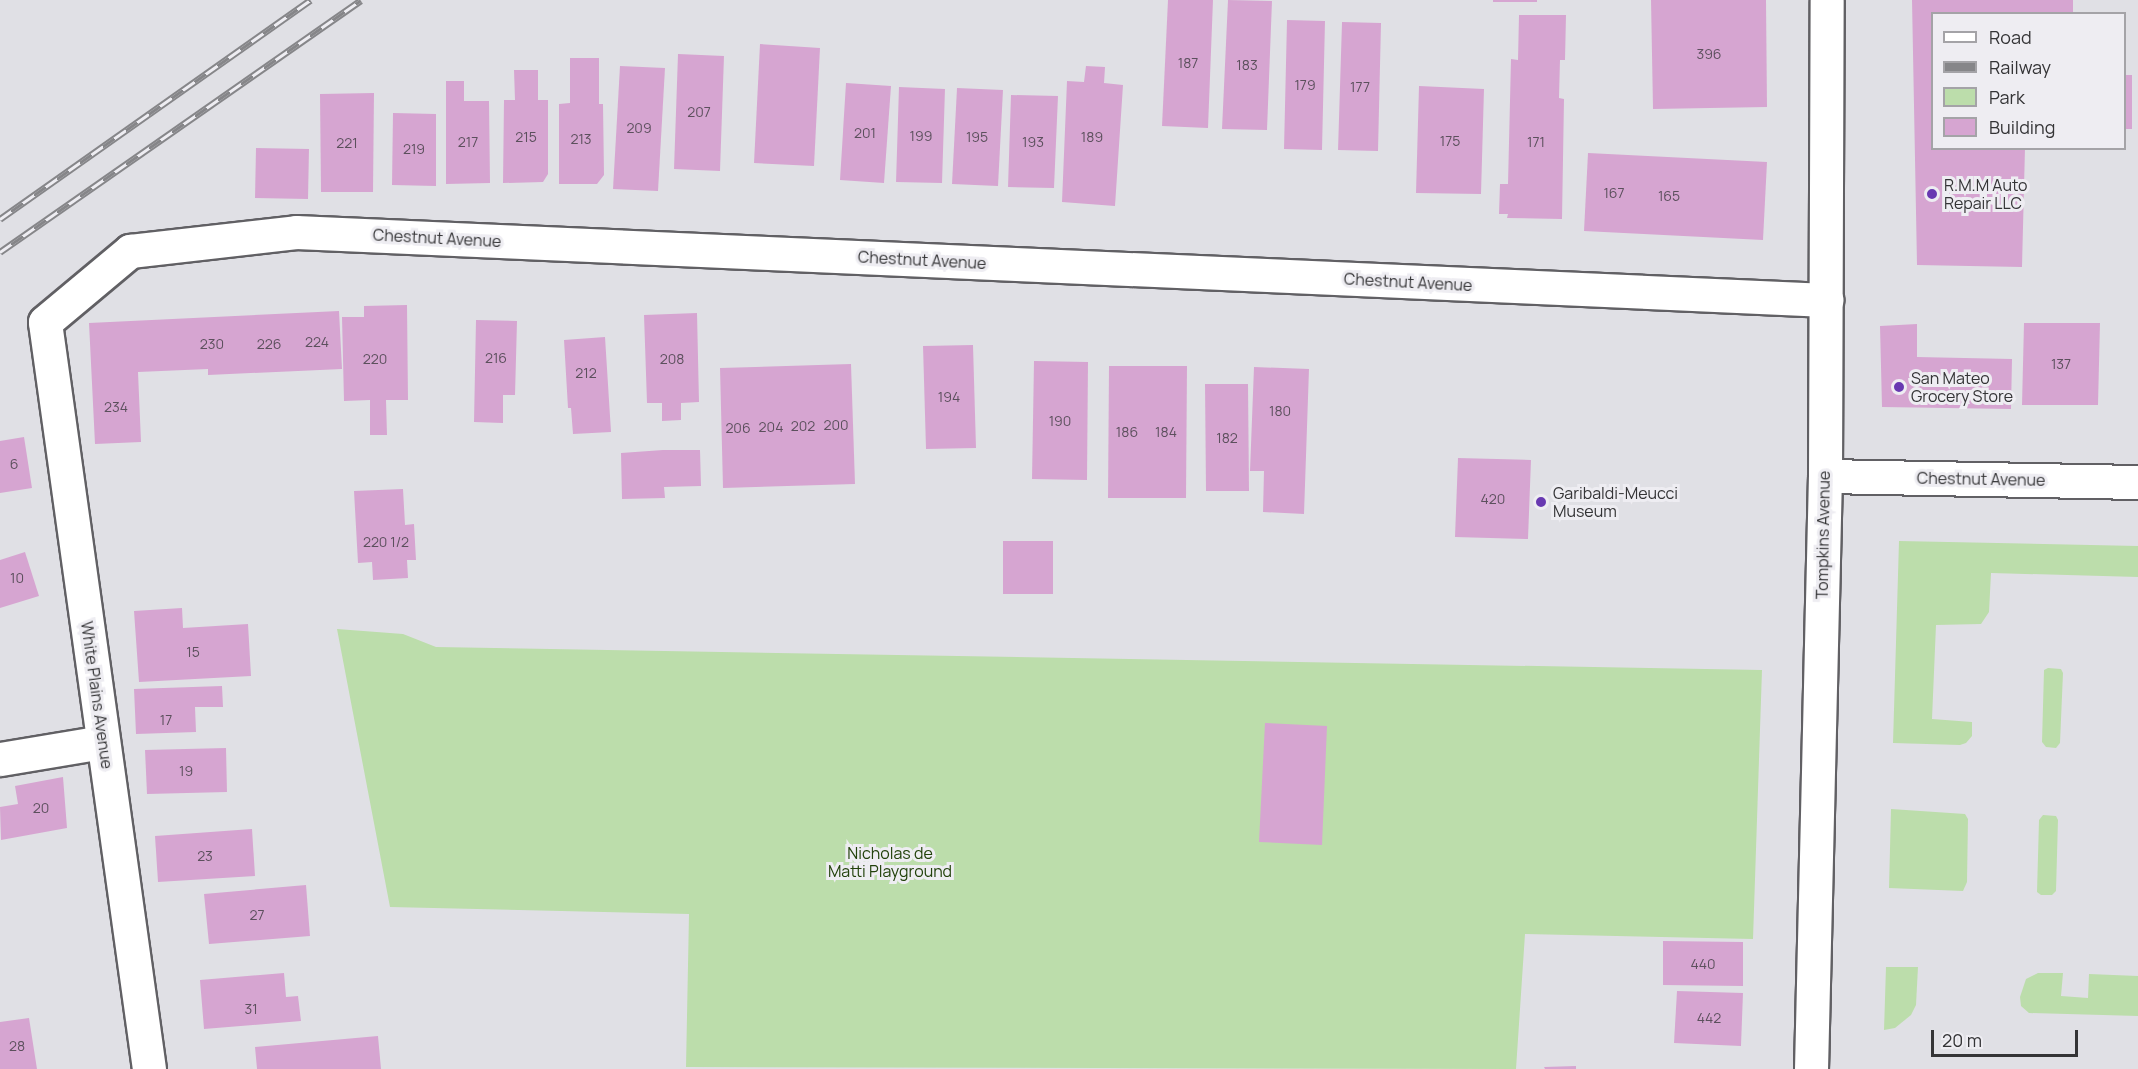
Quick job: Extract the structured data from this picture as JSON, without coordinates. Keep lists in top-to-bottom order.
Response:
{
  "streets": {
    "street": ["Chestnut Avenue", "Tompkins Avenue", "White Plains Avenue"]
  },
  "crossings": [
    ["Chestnut Avenue", "Tompkins Avenue"],
    ["Chestnut Avenue", "White Plains Avenue"]
  ],
  "parks": ["Nicholas de Matti Playground"],
  "places": ["R.M.M Auto Repair LLC", "San Mateo Grocery Store", "Garibaldi-Meucci Museum"],
  "house_numbers": [
    "396",
    "187",
    "183",
    "179",
    "177",
    "207",
    "209",
    "201",
    "199",
    "215",
    "195",
    "189",
    "213",
    "175",
    "217",
    "193",
    "171",
    "221",
    "219",
    "167",
    "165",
    "224",
    "230",
    "226",
    "216",
    "220",
    "208",
    "137",
    "212",
    "194",
    "234",
    "180",
    "190",
    "200",
    "202",
    "204",
    "206",
    "186",
    "184",
    "182",
    "6",
    "420",
    "220 1/2",
    "10",
    "15",
    "17",
    "19",
    "20",
    "23",
    "27",
    "440",
    "31",
    "442",
    "28"
  ],
  "legend": [
    "Road",
    "Railway",
    "Park",
    "Building"
  ],
  "scale_bar": "20 m"
}
